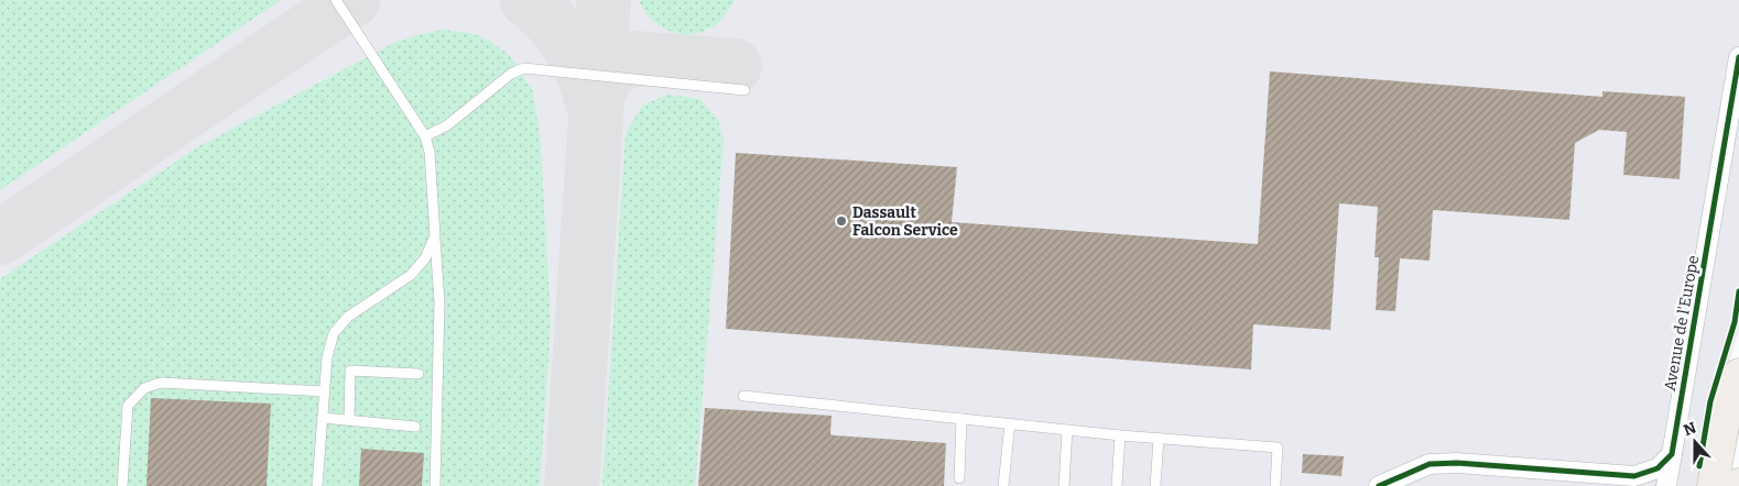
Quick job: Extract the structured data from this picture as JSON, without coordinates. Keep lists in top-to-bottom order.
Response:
{
  "streets": {
    "street": ["Avenue de l'Europe"]
  },
  "places": ["Dassault Falcon Service"],
  "north": "top"
}
